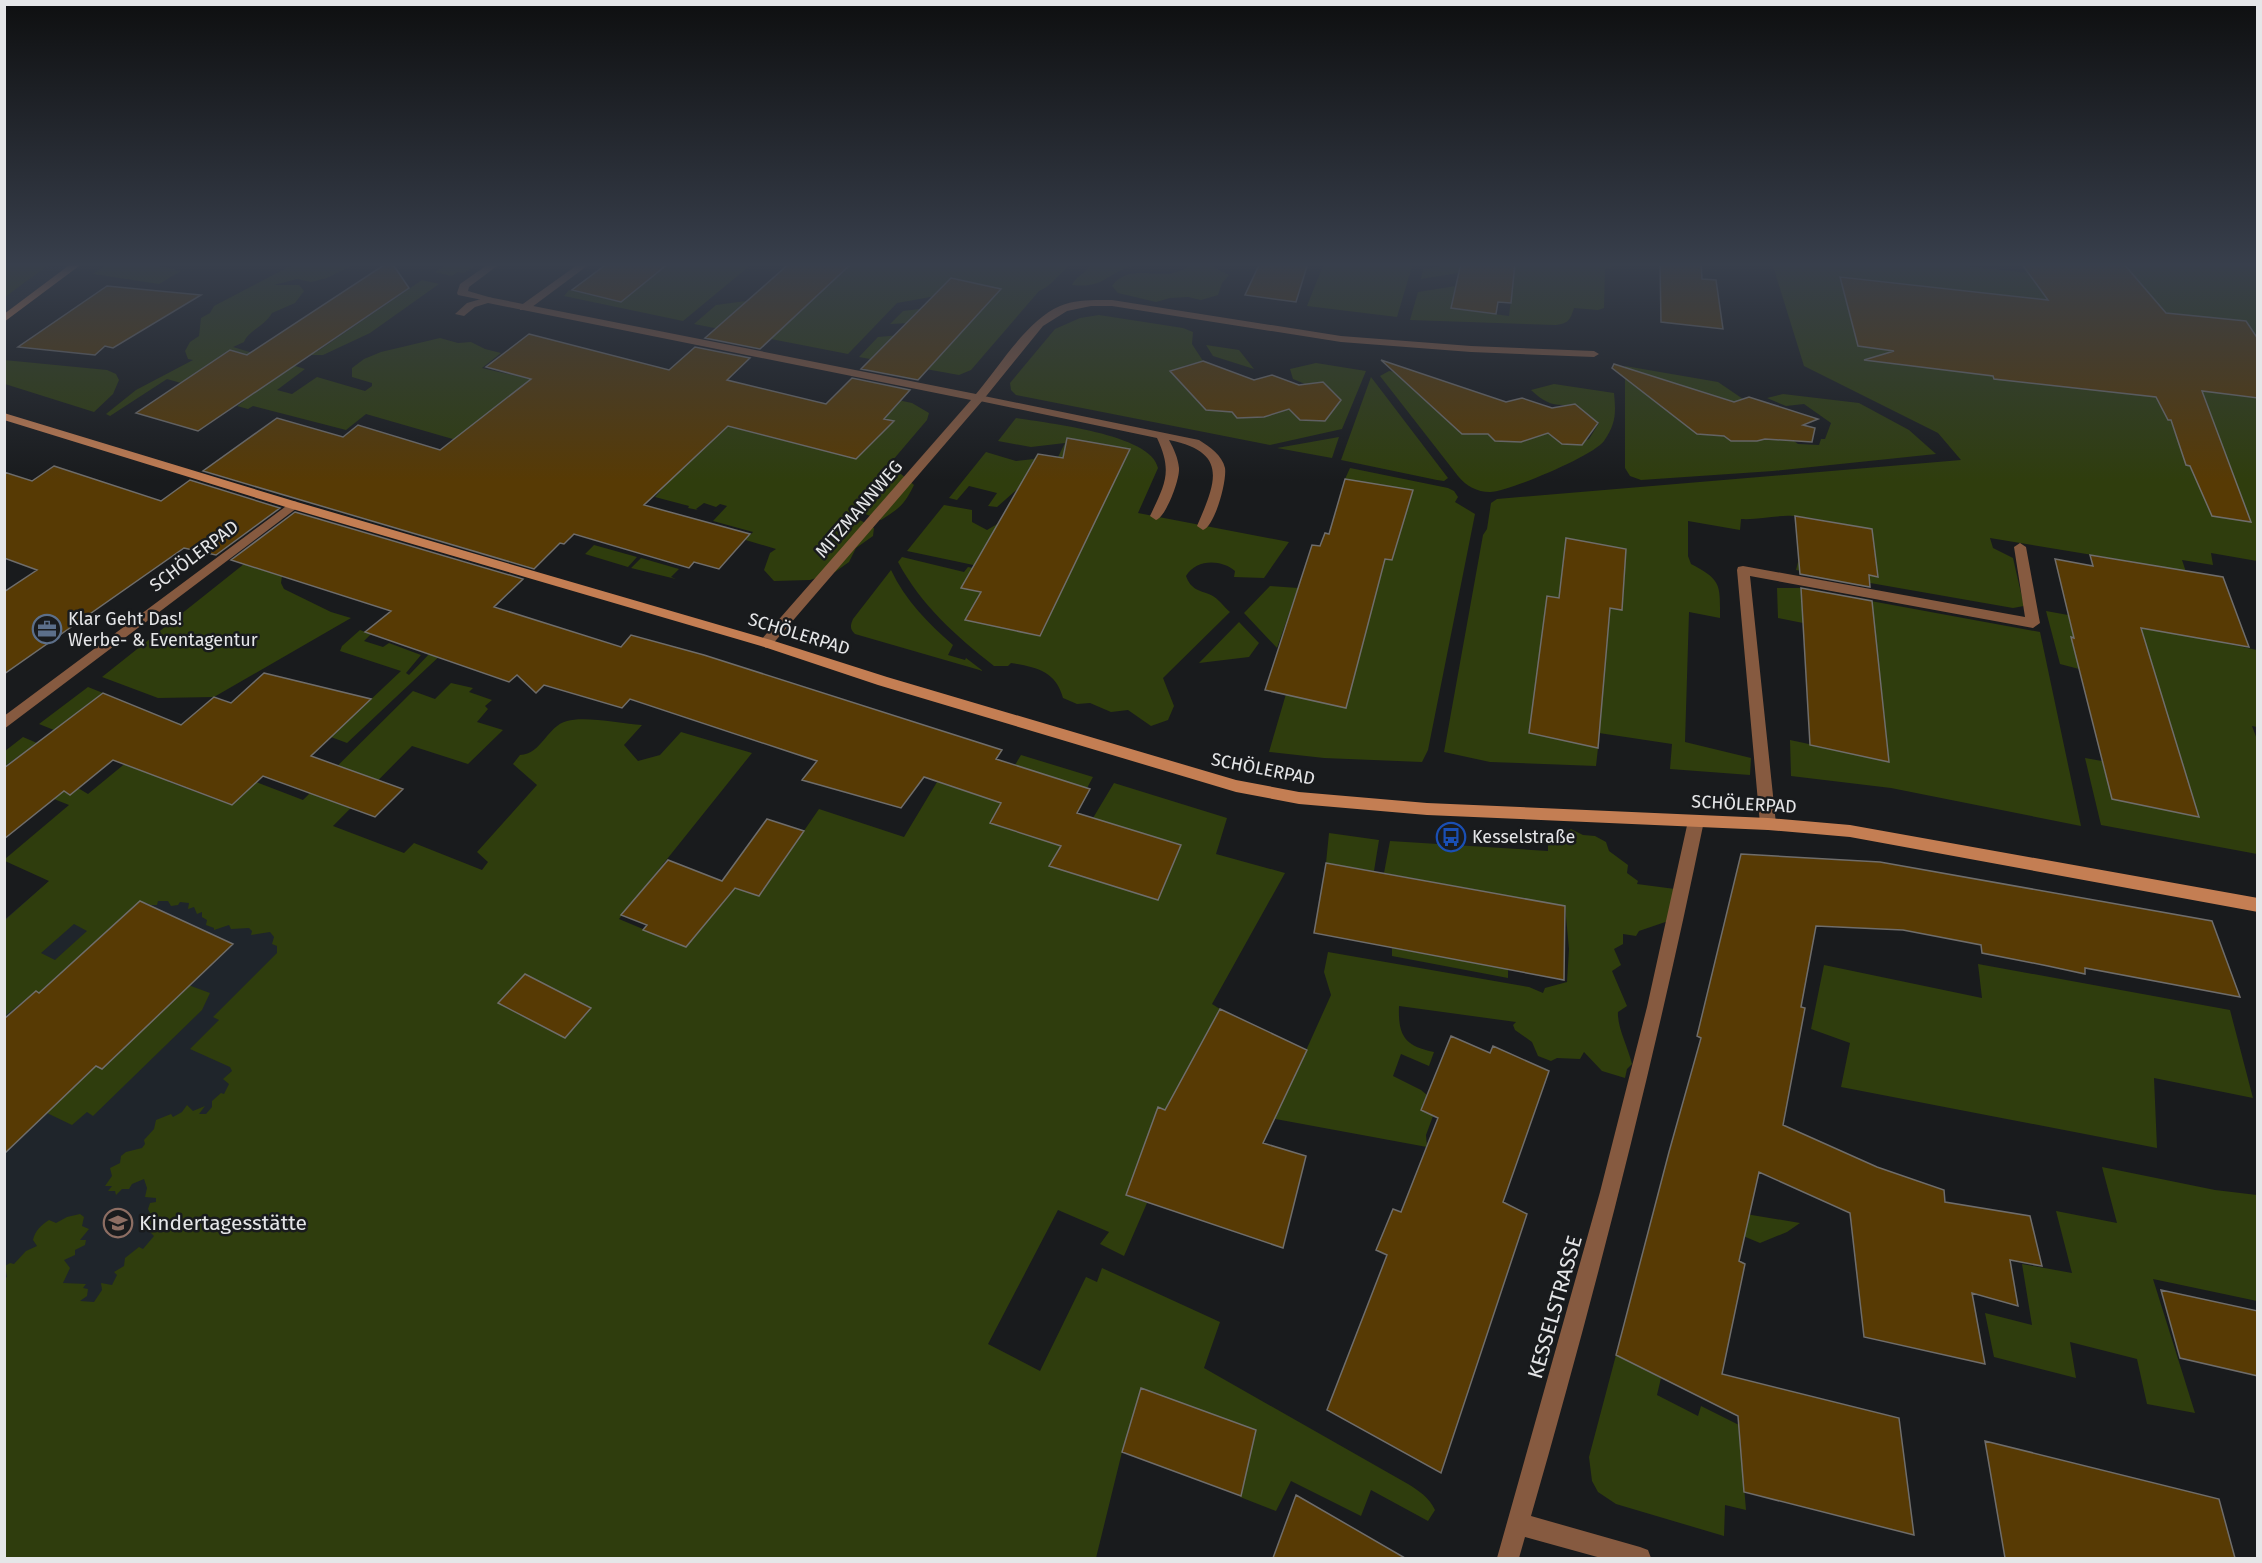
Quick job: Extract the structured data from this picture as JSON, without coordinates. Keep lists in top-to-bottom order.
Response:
{
  "streets": {
    "street": ["MITZMANNWEG", "SCHÖLERPAD", "KESSELSTRASSE"]
  },
  "crossings": [
    ["MITZMANNWEG", "SCHÖLERPAD"],
    ["SCHÖLERPAD", "KESSELSTRASSE"]
  ],
  "places": {
    "office": ["Klar Geht Das! Werbe- & Eventagentur"],
    "bus stop": ["Kesselstraße"],
    "school or university": ["Kindertagesstätte"]
  }
}
